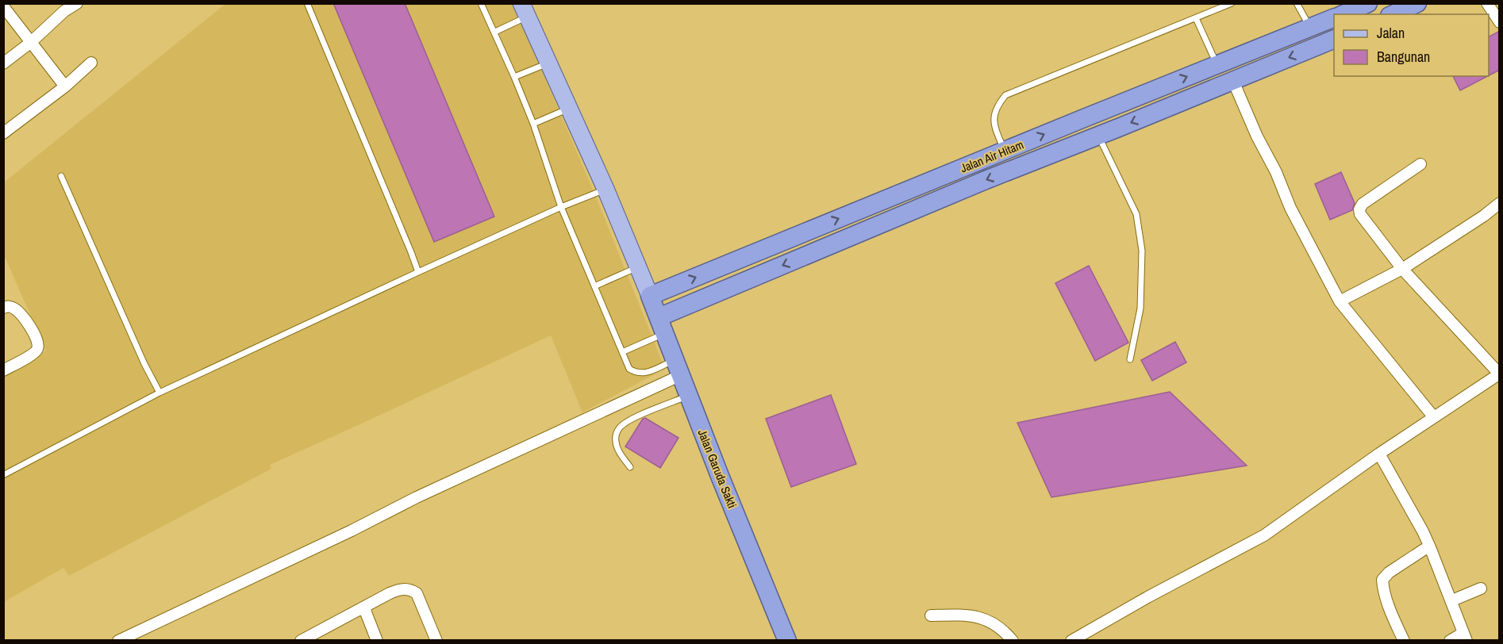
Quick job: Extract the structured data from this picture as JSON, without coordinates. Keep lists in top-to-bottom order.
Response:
{
  "streets": {
    "highway": ["Jalan Air Hitam", "Jalan Garuda Sakti"]
  },
  "crossings": [
    ["Jalan Air Hitam", "Jalan Garuda Sakti"]
  ],
  "legend": ["Jalan", "Bangunan"]
}
